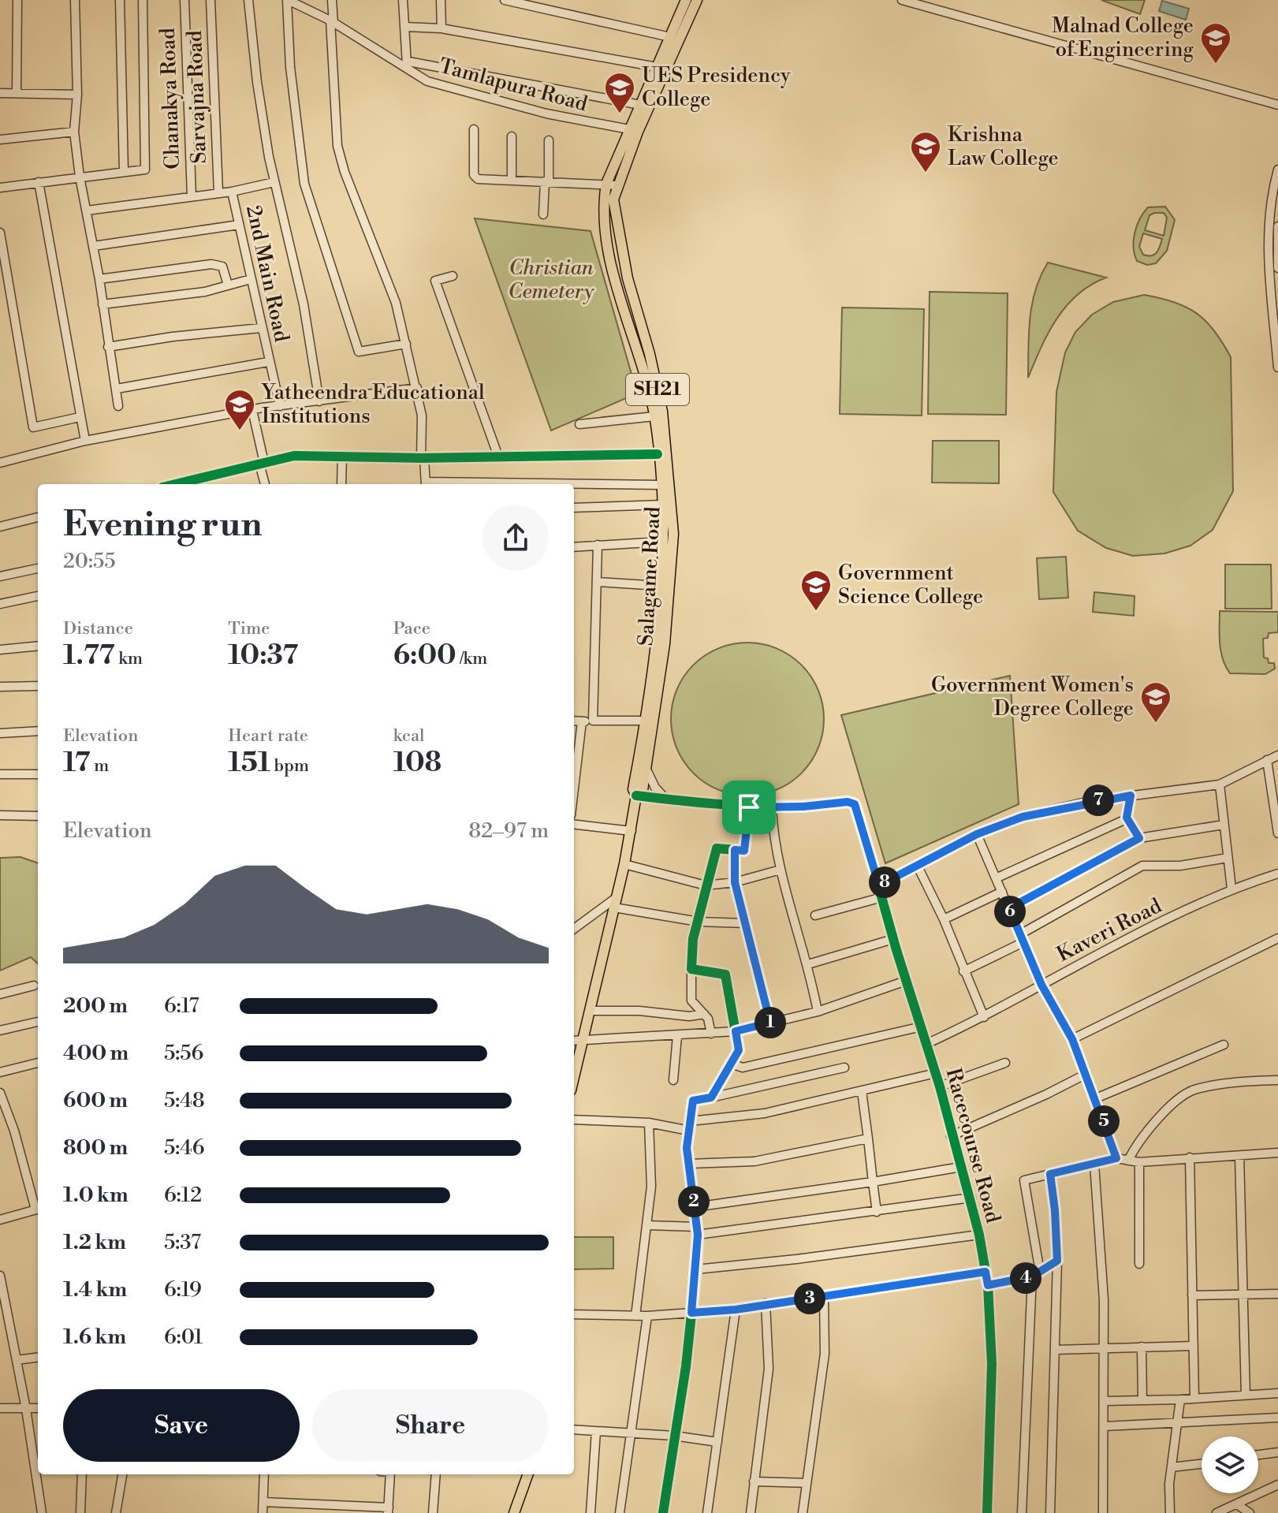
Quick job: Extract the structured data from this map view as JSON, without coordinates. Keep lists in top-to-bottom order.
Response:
{
  "streets": {
    "main road": ["SH21", "Salagame Road"],
    "street": [
      "Tamlapura Road",
      "Sarvajna Road",
      "Chanakya Road",
      "2nd Main Road",
      "Kaveri Road",
      "Racecourse Road"
    ]
  },
  "crossings": [
    ["Kaveri Road", "Racecourse Road"]
  ],
  "parks": ["Christian Cemetery"],
  "places": {
    "school or university": [
      "Malnad College of Engineering",
      "UES Presidency College",
      "Krishna Law College",
      "Yatheendra Educational Institutions",
      "Government Science College",
      "Government Women's Degree College"
    ]
  },
  "page": {
    "heading": ["Evening run", "20:55"],
    "stats": [
      ["Distance", "1.77 km"],
      ["Time", "10:37"],
      ["Pace", "6:00 /km"],
      ["Elevation", "17 m"],
      ["Heart rate", "151 bpm"],
      ["kcal", "108"]
    ],
    "pins": [
      "7",
      "8",
      "6",
      "1",
      "5",
      "2",
      "4",
      "3"
    ],
    "chart": ["Elevation", "82–97 m"],
    "list": [
      {
        "name": "200 m",
        "note": "6:17"
      },
      {
        "name": "400 m",
        "note": "5:56"
      },
      {
        "name": "600 m",
        "note": "5:48"
      },
      {
        "name": "800 m",
        "note": "5:46"
      },
      {
        "name": "1.0 km",
        "note": "6:12"
      },
      {
        "name": "1.2 km",
        "note": "5:37"
      },
      {
        "name": "1.4 km",
        "note": "6:19"
      },
      {
        "name": "1.6 km",
        "note": "6:01"
      }
    ],
    "buttons": ["Save", "Share"]
  }
}
